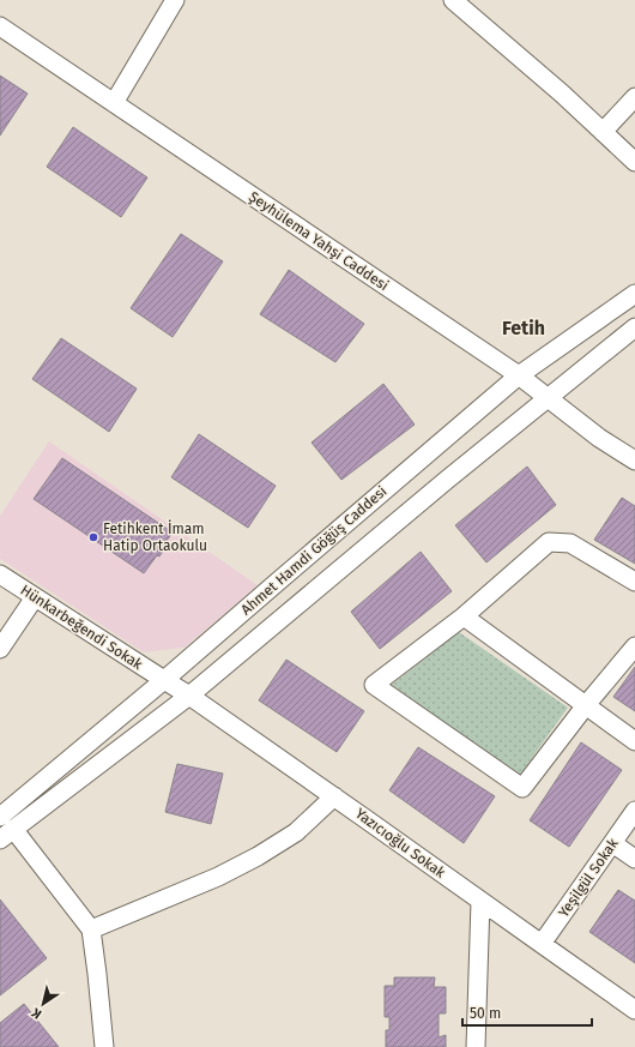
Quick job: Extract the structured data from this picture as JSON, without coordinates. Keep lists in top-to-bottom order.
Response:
{
  "streets": {
    "street": [
      "Şeyhülema Yahşi Caddesi",
      "Ahmet Hamdi Göğüş Caddesi",
      "Hünkarbeğendi Sokak",
      "Yazıcıoğlu Sokak",
      "Yeşilgül Sokak"
    ]
  },
  "crossings": [
    ["Şeyhülema Yahşi Caddesi", "Ahmet Hamdi Göğüş Caddesi"],
    ["Ahmet Hamdi Göğüş Caddesi", "Hünkarbeğendi Sokak"],
    ["Ahmet Hamdi Göğüş Caddesi", "Yazıcıoğlu Sokak"],
    ["Hünkarbeğendi Sokak", "Yazıcıoğlu Sokak"],
    ["Yazıcıoğlu Sokak", "Yeşilgül Sokak"]
  ],
  "districts": ["Fetih"],
  "places": ["Fetihkent İmam Hatip Ortaokulu"],
  "scale_bar": "50 m",
  "north": "bottom left"
}
